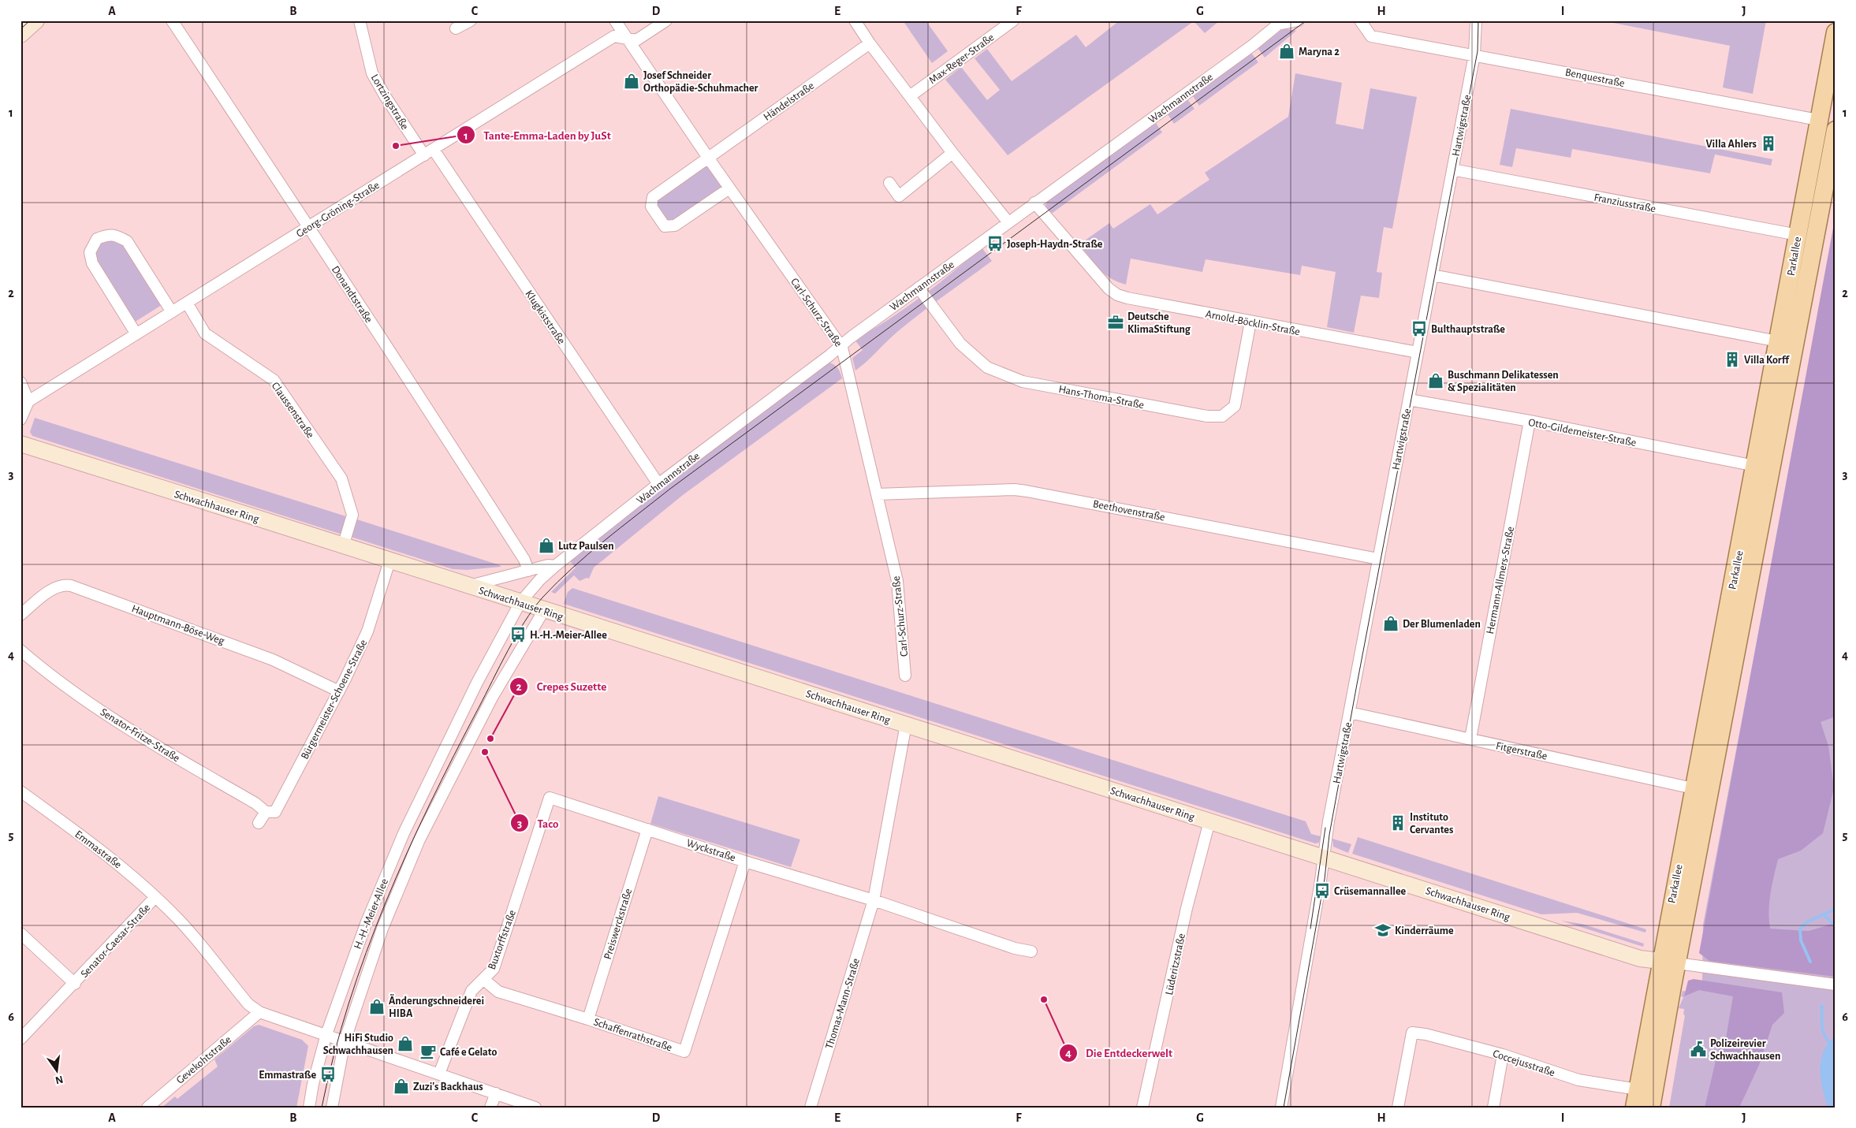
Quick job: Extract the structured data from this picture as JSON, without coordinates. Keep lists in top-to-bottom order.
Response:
{
  "streets": {
    "main road": ["Parkallee", "Schwachhauser Ring"],
    "street": [
      "Max-Reger-Straße",
      "Benquestraße",
      "Wachmannstraße",
      "Händelstraße",
      "Lortzingstraße",
      "Hartwigstraße",
      "Franziusstraße",
      "Georg-Gröning-Straße",
      "Donandtstraße",
      "Carl-Schurz-Straße",
      "Klugkiststraße",
      "Arnold-Böcklin-Straße",
      "Hans-Thoma-Straße",
      "Claussenstraße",
      "Otto-Gildemeister-Straße",
      "Beethovenstraße",
      "Hermann-Allmers-Straße",
      "Hauptmann-Böse-Weg",
      "Bürgermeister-Schoene-Straße",
      "Senator-Fritze-Straße",
      "Fitgerstraße",
      "Emmastraße",
      "Wyckstraße",
      "H.-H.-Meier-Allee",
      "Preiswerckstraße",
      "Buxtorffstraße",
      "Senator-Caesar-Straße",
      "Lüderitzstraße",
      "Thomas-Mann-Straße",
      "Schaffenrathstraße",
      "Gevekohtstraße",
      "Coccejusstraße"
    ]
  },
  "crossings": [
    ["Benquestraße", "Hartwigstraße"],
    ["Benquestraße", "Parkallee"],
    ["Wachmannstraße", "Carl-Schurz-Straße"],
    ["Wachmannstraße", "Klugkiststraße"],
    ["Wachmannstraße", "Arnold-Böcklin-Straße"],
    ["Wachmannstraße", "Hans-Thoma-Straße"],
    ["Wachmannstraße", "Schwachhauser Ring"],
    ["Wachmannstraße", "H.-H.-Meier-Allee"],
    ["Händelstraße", "Carl-Schurz-Straße"],
    ["Lortzingstraße", "Georg-Gröning-Straße"],
    ["Lortzingstraße", "Klugkiststraße"],
    ["Hartwigstraße", "Franziusstraße"],
    ["Hartwigstraße", "Arnold-Böcklin-Straße"],
    ["Hartwigstraße", "Otto-Gildemeister-Straße"],
    ["Hartwigstraße", "Schwachhauser Ring"],
    ["Hartwigstraße", "Beethovenstraße"],
    ["Hartwigstraße", "Fitgerstraße"],
    ["Franziusstraße", "Parkallee"],
    ["Georg-Gröning-Straße", "Donandtstraße"],
    ["Georg-Gröning-Straße", "Carl-Schurz-Straße"],
    ["Georg-Gröning-Straße", "Klugkiststraße"],
    ["Georg-Gröning-Straße", "Claussenstraße"],
    ["Parkallee", "Otto-Gildemeister-Straße"],
    ["Parkallee", "Schwachhauser Ring"],
    ["Parkallee", "Fitgerstraße"],
    ["Parkallee", "Coccejusstraße"],
    ["Carl-Schurz-Straße", "Beethovenstraße"],
    ["Arnold-Böcklin-Straße", "Hans-Thoma-Straße"],
    ["Claussenstraße", "Schwachhauser Ring"],
    ["Otto-Gildemeister-Straße", "Hermann-Allmers-Straße"],
    ["Schwachhauser Ring", "Bürgermeister-Schoene-Straße"],
    ["Schwachhauser Ring", "H.-H.-Meier-Allee"],
    ["Schwachhauser Ring", "Lüderitzstraße"],
    ["Schwachhauser Ring", "Thomas-Mann-Straße"],
    ["Hermann-Allmers-Straße", "Fitgerstraße"],
    ["Hauptmann-Böse-Weg", "Bürgermeister-Schoene-Straße"],
    ["Bürgermeister-Schoene-Straße", "Senator-Fritze-Straße"],
    ["Emmastraße", "H.-H.-Meier-Allee"],
    ["Emmastraße", "Buxtorffstraße"],
    ["Emmastraße", "Senator-Caesar-Straße"],
    ["Emmastraße", "Gevekohtstraße"],
    ["Wyckstraße", "Preiswerckstraße"],
    ["Wyckstraße", "Buxtorffstraße"],
    ["Wyckstraße", "Thomas-Mann-Straße"],
    ["Wyckstraße", "Schaffenrathstraße"],
    ["Preiswerckstraße", "Schaffenrathstraße"],
    ["Buxtorffstraße", "Schaffenrathstraße"]
  ],
  "places": {
    "shop": [
      "Maryna 2",
      "Josef Schneider Orthopädie-Schuhmacher",
      "Buschmann Delikatessen & Spezialitäten",
      "Lutz Paulsen",
      "Der Blumenladen",
      "Änderungschneiderei HIBA",
      "HiFi Studio Schwachhausen",
      "Zuzi's Backhaus"
    ],
    "building": ["Villa Ahlers", "Villa Korff", "Instituto Cervantes"],
    "other": [
      "Tante-Emma-Laden by JuSt",
      "Crepes Suzette",
      "Taco",
      "Die Entdeckerwelt"
    ],
    "bus stop": [
      "Joseph-Haydn-Straße",
      "Bulthauptstraße",
      "H.-H.-Meier-Allee",
      "Crüsemannallee",
      "Emmastraße"
    ],
    "office": ["Deutsche KlimaStiftung"],
    "school or university": ["Kinderräume"],
    "public building": ["Polizeirevier Schwachhausen"],
    "cafe": ["Café e Gelato"]
  },
  "north": "bottom",
  "grid": {
    "columns": [
      "A",
      "B",
      "C",
      "D",
      "E",
      "F",
      "G",
      "H",
      "I",
      "J"
    ],
    "rows": [
      "1",
      "2",
      "3",
      "4",
      "5",
      "6"
    ]
  }
}
